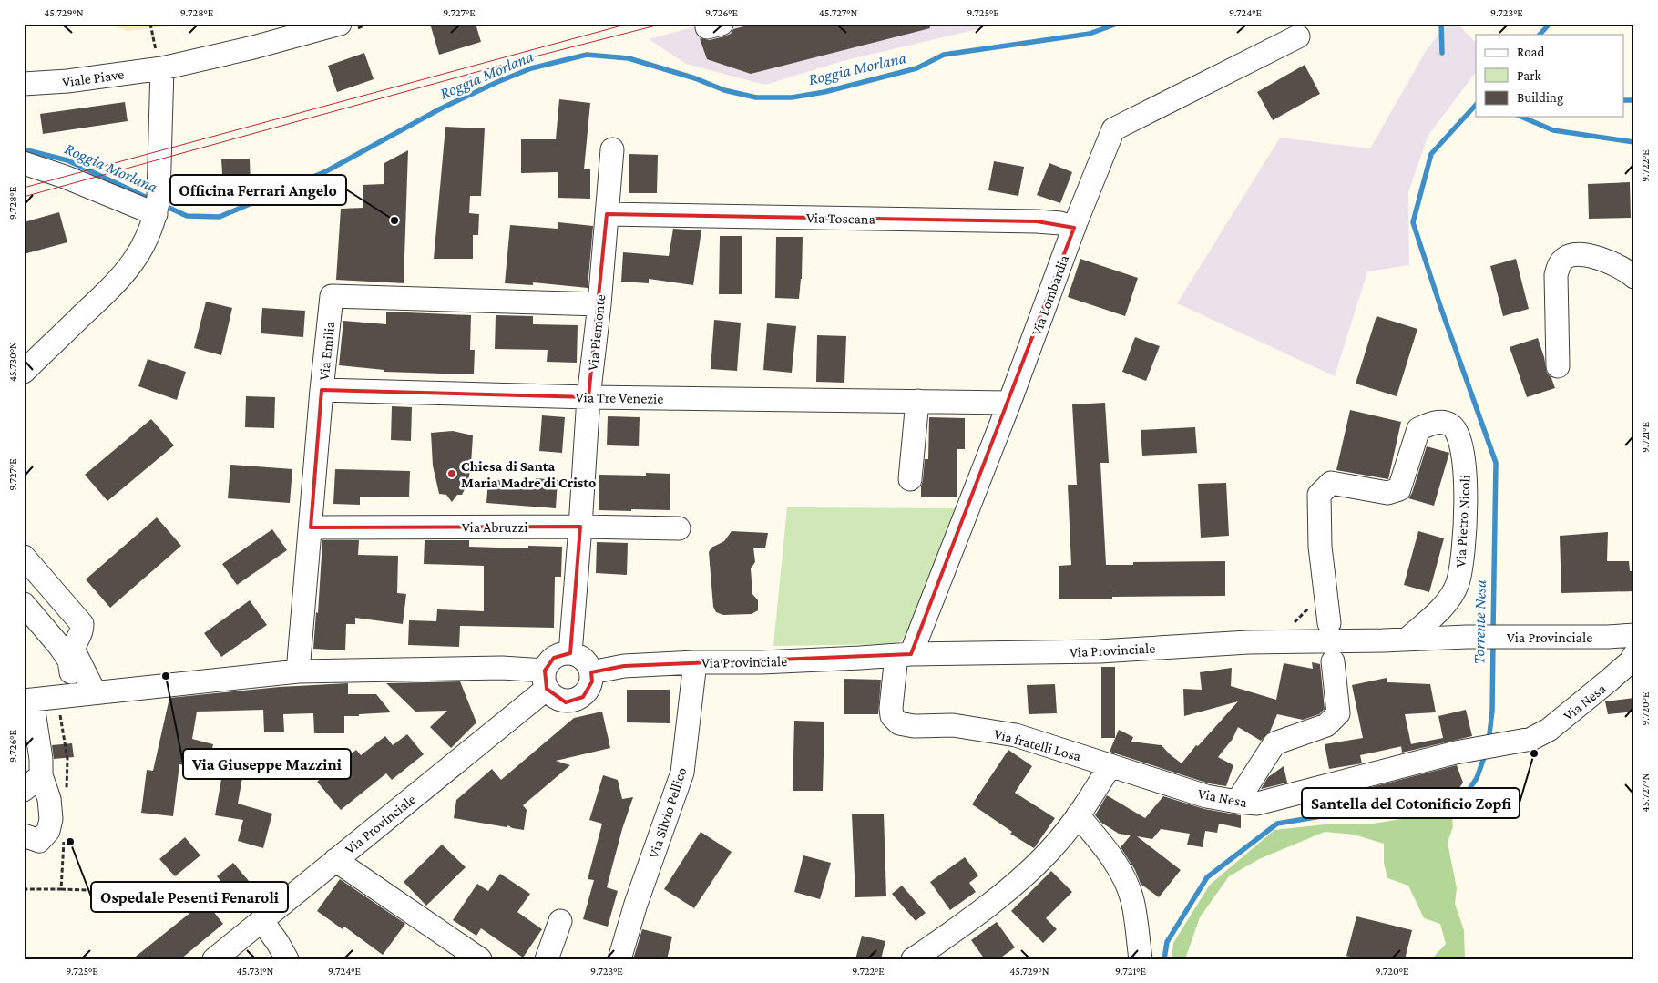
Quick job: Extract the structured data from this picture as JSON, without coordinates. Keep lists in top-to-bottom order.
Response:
{
  "streets": {
    "street": [
      "Viale Piave",
      "Via Toscana",
      "Via Lombardia",
      "Via Piemonte",
      "Via Emilia",
      "Via Tre Venezie",
      "Via Pietro Nicoli",
      "Via Abruzzi",
      "Via Provinciale",
      "Via Nesa",
      "Via fratelli Losa",
      "Via Silvio Pellico"
    ]
  },
  "crossings": [
    ["Via Toscana", "Via Lombardia"],
    ["Via Toscana", "Via Piemonte"],
    ["Via Lombardia", "Via Tre Venezie"],
    ["Via Lombardia", "Via Provinciale"],
    ["Via Lombardia", "Via fratelli Losa"],
    ["Via Piemonte", "Via Emilia"],
    ["Via Piemonte", "Via Tre Venezie"],
    ["Via Piemonte", "Via Abruzzi"],
    ["Via Piemonte", "Via Provinciale"],
    ["Via Emilia", "Via Tre Venezie"],
    ["Via Emilia", "Via Abruzzi"],
    ["Via Pietro Nicoli", "Via Provinciale"],
    ["Via Provinciale", "Via fratelli Losa"],
    ["Via Provinciale", "Via Silvio Pellico"],
    ["Via Nesa", "Via fratelli Losa"]
  ],
  "water": ["Roggia Morlana", "Torrente Nesa"],
  "places": [
    "Officina Ferrari Angelo",
    "Chiesa di Santa Maria Madre di Cristo",
    "Via Giuseppe Mazzini",
    "Santella del Cotonificio Zopfi",
    "Ospedale Pesenti Fenaroli"
  ],
  "legend": ["Road", "Park", "Building"],
  "coordinates": [
    "45.729°N",
    "9.728°E",
    "9.727°E",
    "9.726°E",
    "45.727°N",
    "9.725°E",
    "9.724°E",
    "9.723°E",
    "9.722°E",
    "45.730°N",
    "9.721°E",
    "9.720°E",
    "45.731°N"
  ]
}
